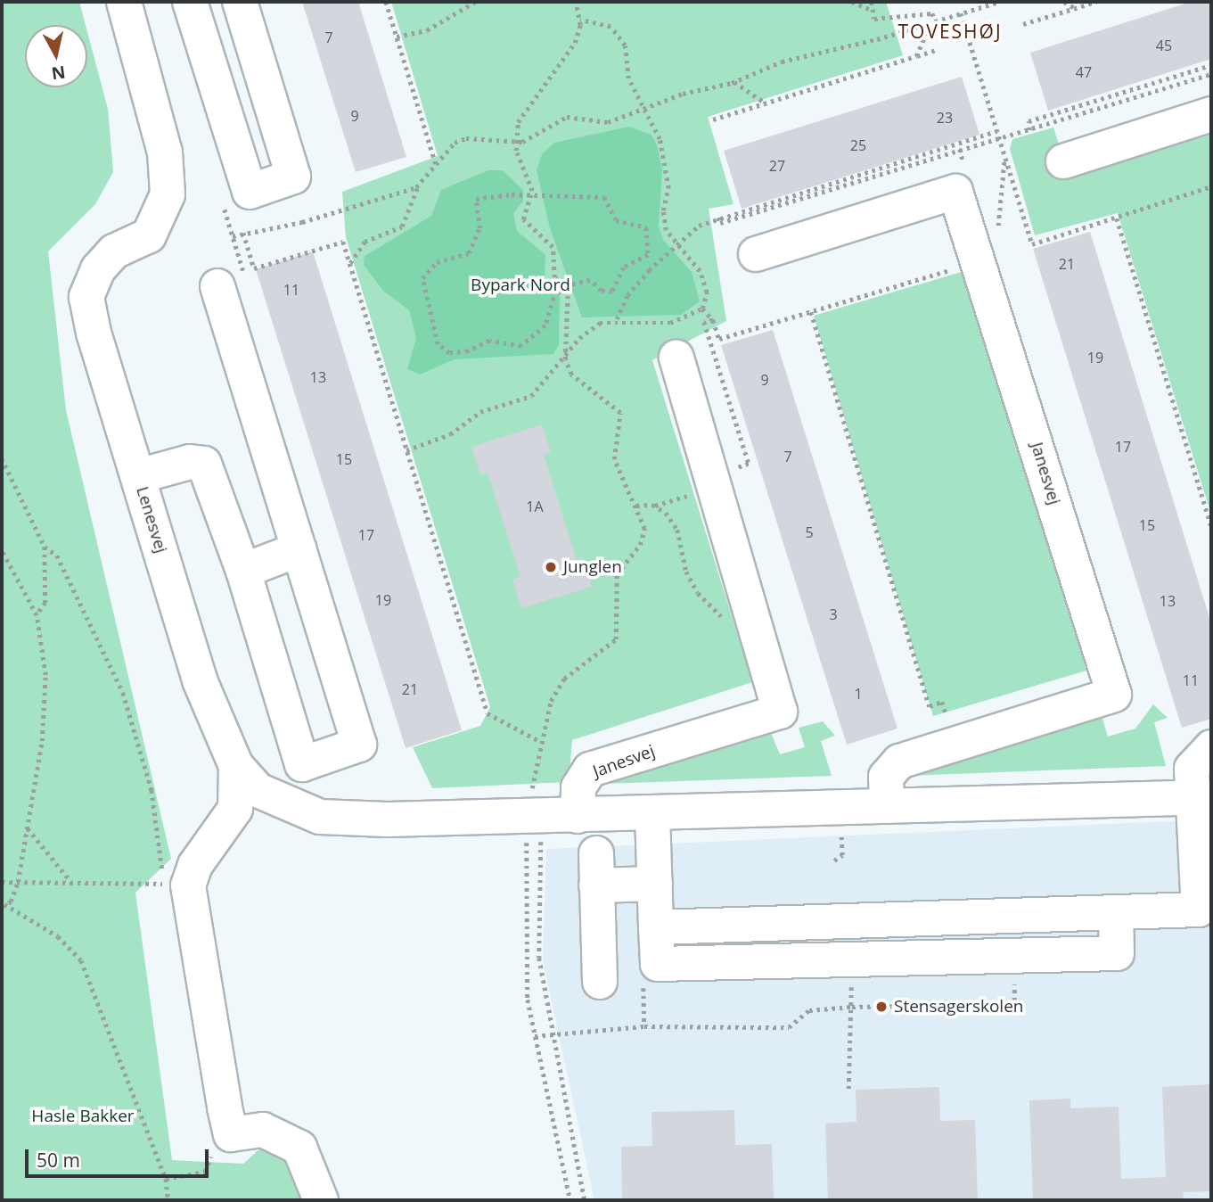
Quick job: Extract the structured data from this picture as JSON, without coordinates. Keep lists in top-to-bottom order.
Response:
{
  "streets": {
    "street": ["Janesvej", "Lenesvej"]
  },
  "districts": ["TOVESHØJ"],
  "parks": ["Bypark Nord", "Hasle Bakker"],
  "places": ["Junglen", "Stensagerskolen"],
  "house_numbers": [
    "7",
    "45",
    "47",
    "9",
    "23",
    "25",
    "27",
    "21",
    "11",
    "19",
    "13",
    "9",
    "17",
    "7",
    "15",
    "1A",
    "15",
    "5",
    "17",
    "19",
    "13",
    "3",
    "11",
    "21",
    "1"
  ],
  "scale_bar": "50 m",
  "north": "bottom"
}
